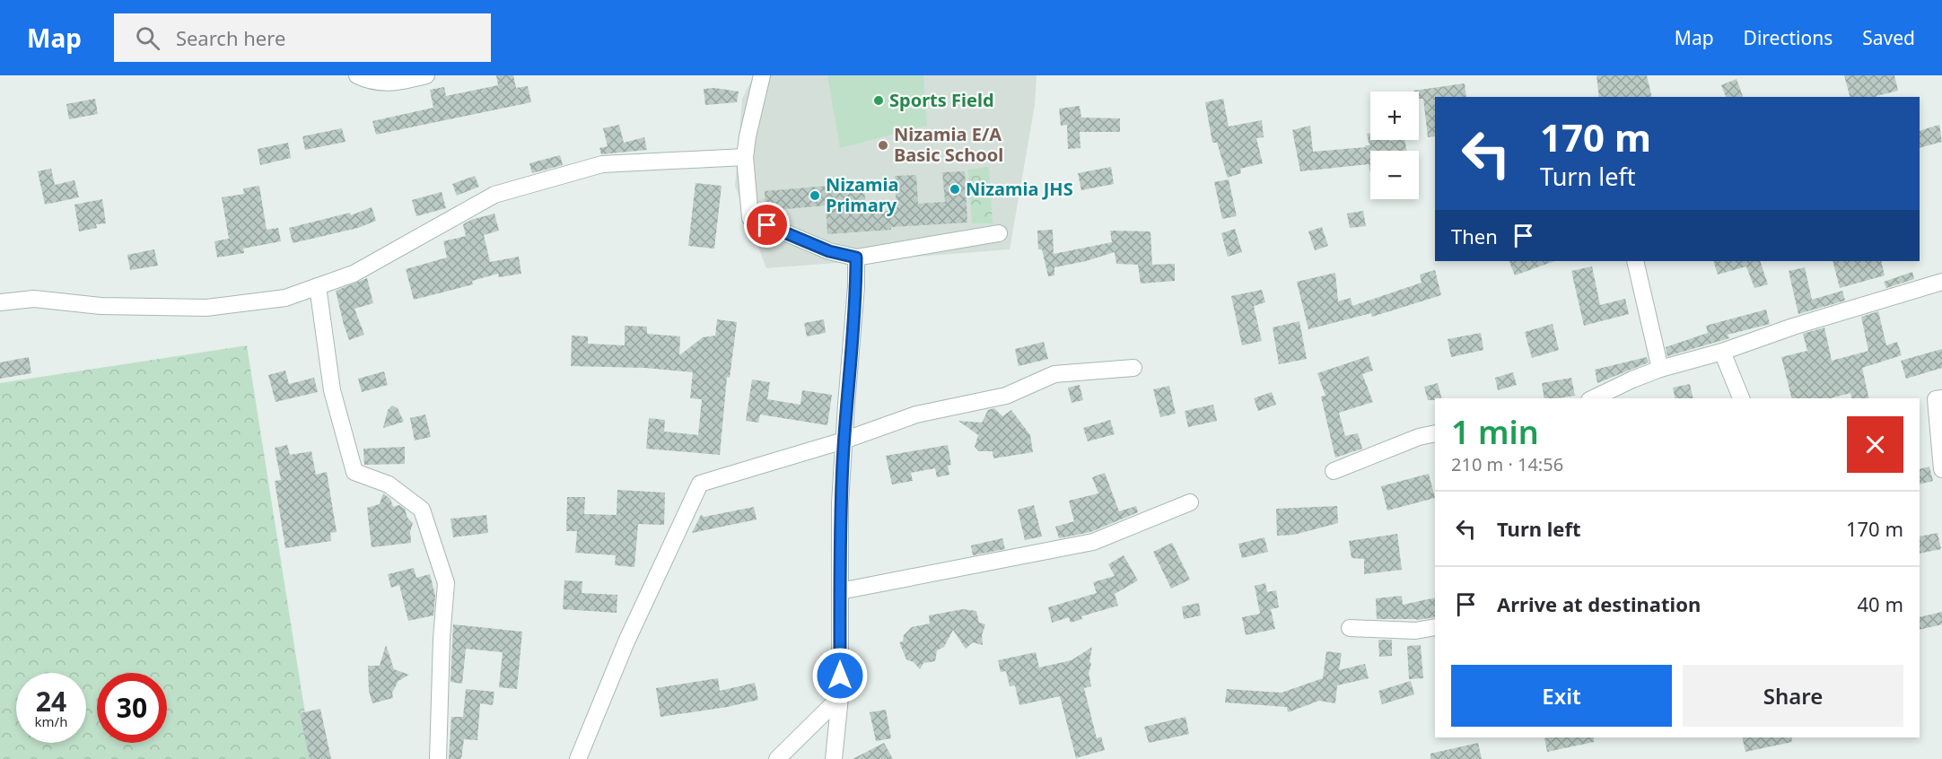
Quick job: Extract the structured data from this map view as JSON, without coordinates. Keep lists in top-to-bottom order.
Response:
{
  "places": [
    "Sports Field",
    "Nizamia E/A Basic School",
    "Nizamia JHS",
    "Nizamia Primary"
  ],
  "page": {
    "header": "Map",
    "search": "Search here",
    "nav": ["Map", "Directions", "Saved"],
    "map_buttons": ["+", "−"],
    "turn": ["170 m", "Turn left"],
    "then": "Then",
    "heading": ["1 min", "210 m · 14:56"],
    "list": [
      {
        "name": "Turn left",
        "value": "170 m"
      },
      {
        "name": "Arrive at destination",
        "value": "40 m"
      }
    ],
    "buttons": ["Exit", "Share"],
    "speed": "24 km/h",
    "limit": "30"
  }
}
